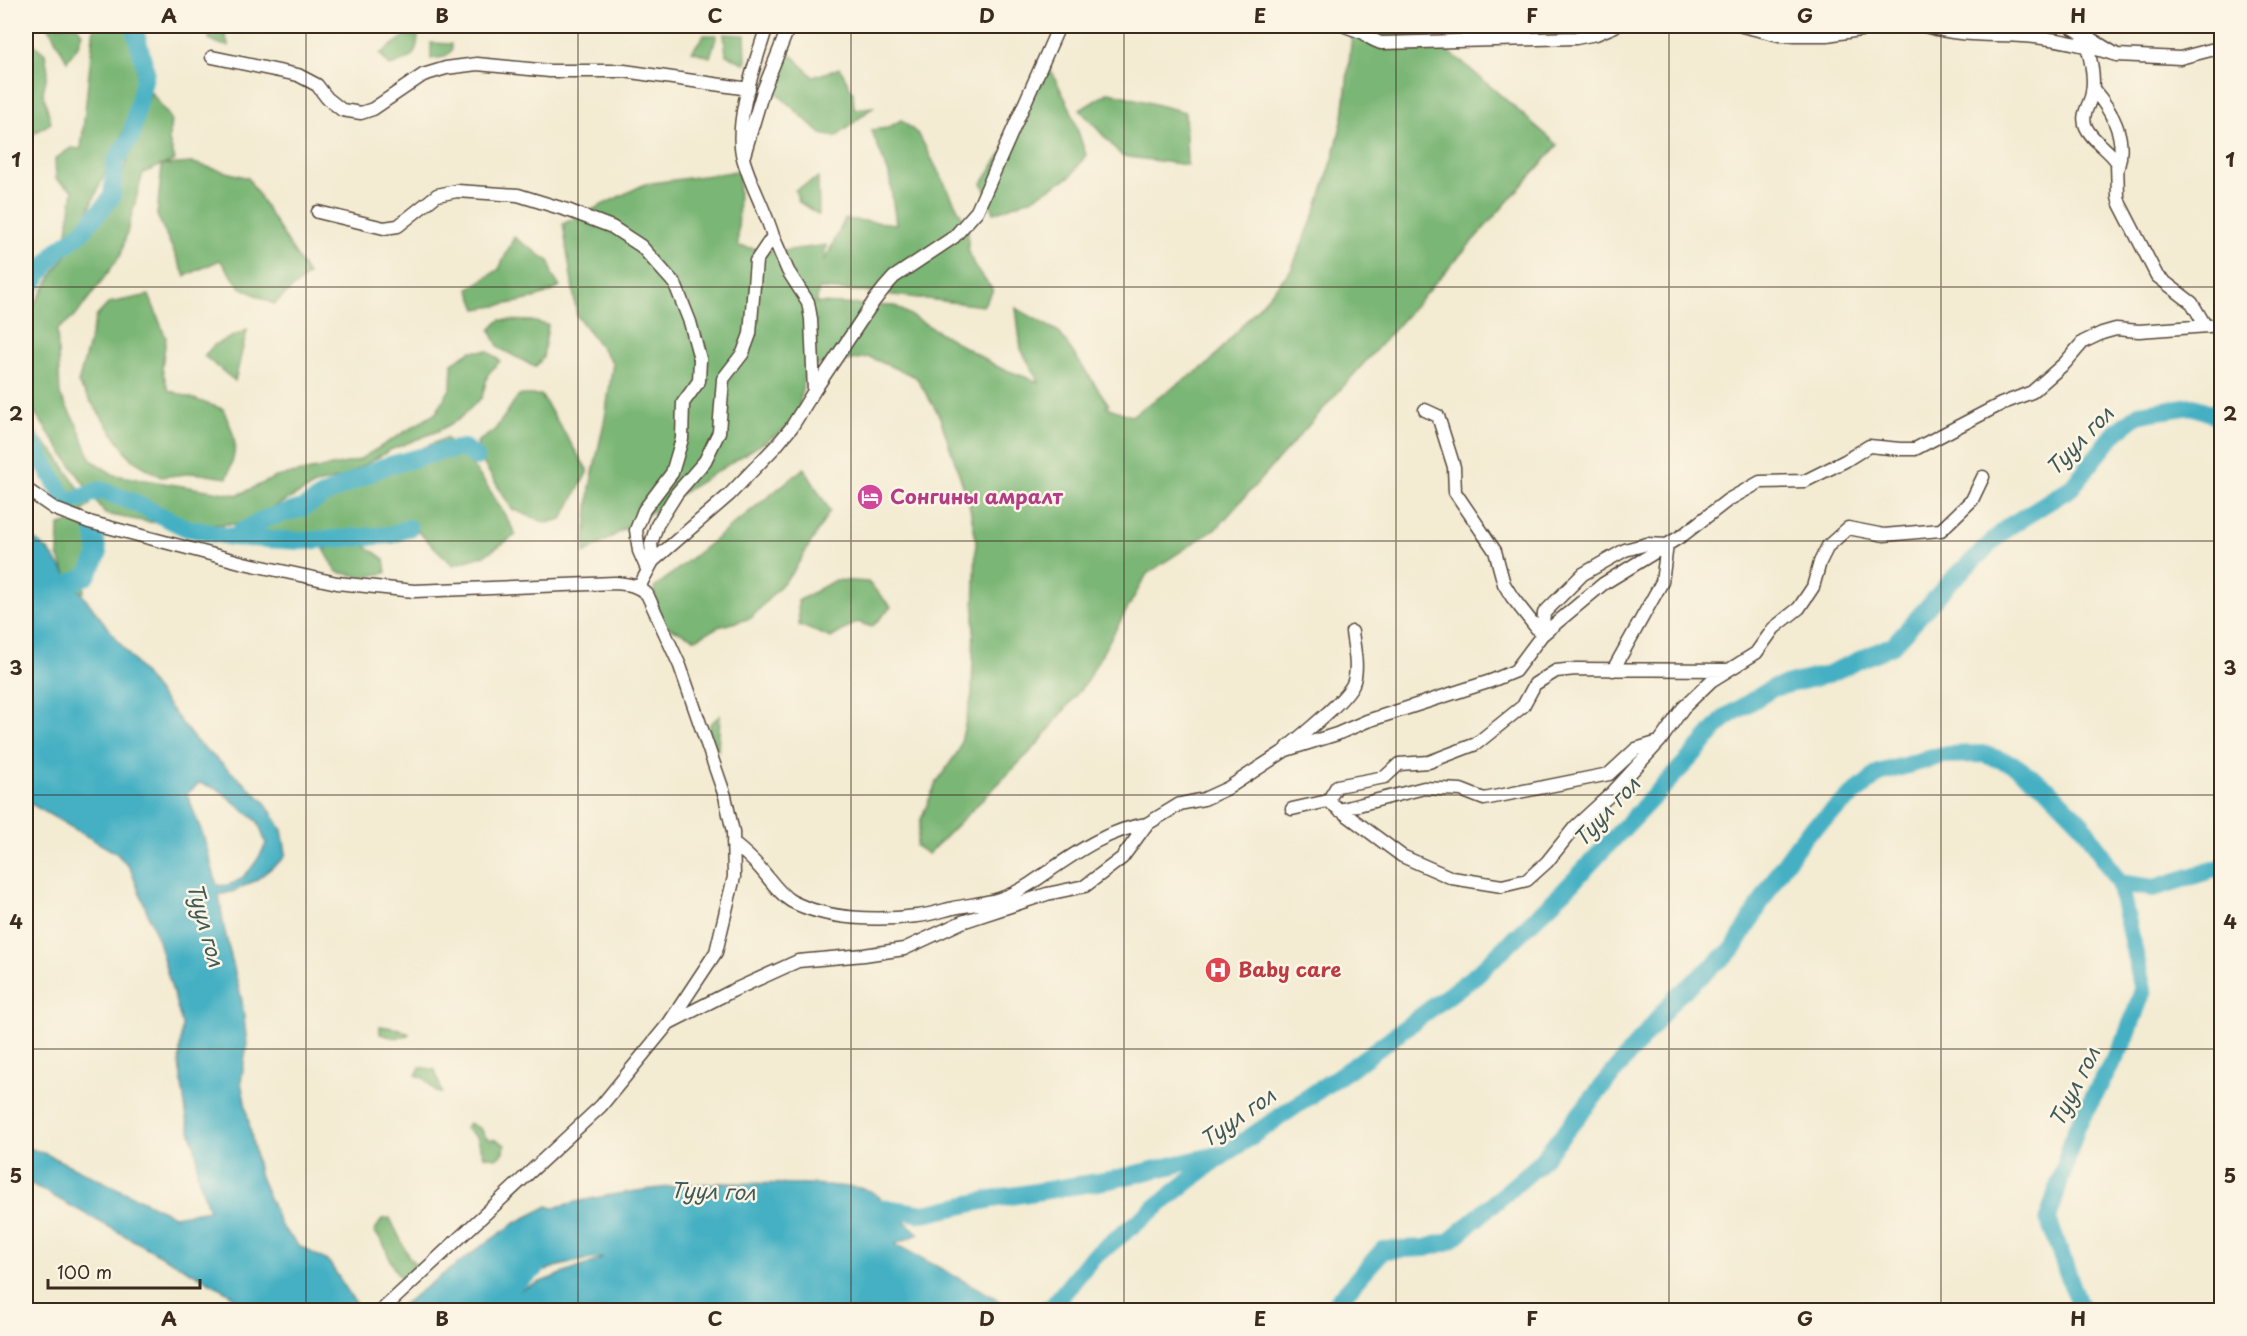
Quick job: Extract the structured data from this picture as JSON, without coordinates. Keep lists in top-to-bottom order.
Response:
{
  "water": ["Туул гол"],
  "places": {
    "hotel": ["Сонгины амралт"],
    "hospital": ["Baby care"]
  },
  "scale_bar": "100 m",
  "grid": {
    "columns": [
      "A",
      "B",
      "C",
      "D",
      "E",
      "F",
      "G",
      "H"
    ],
    "rows": [
      "1",
      "2",
      "3",
      "4",
      "5"
    ]
  }
}
